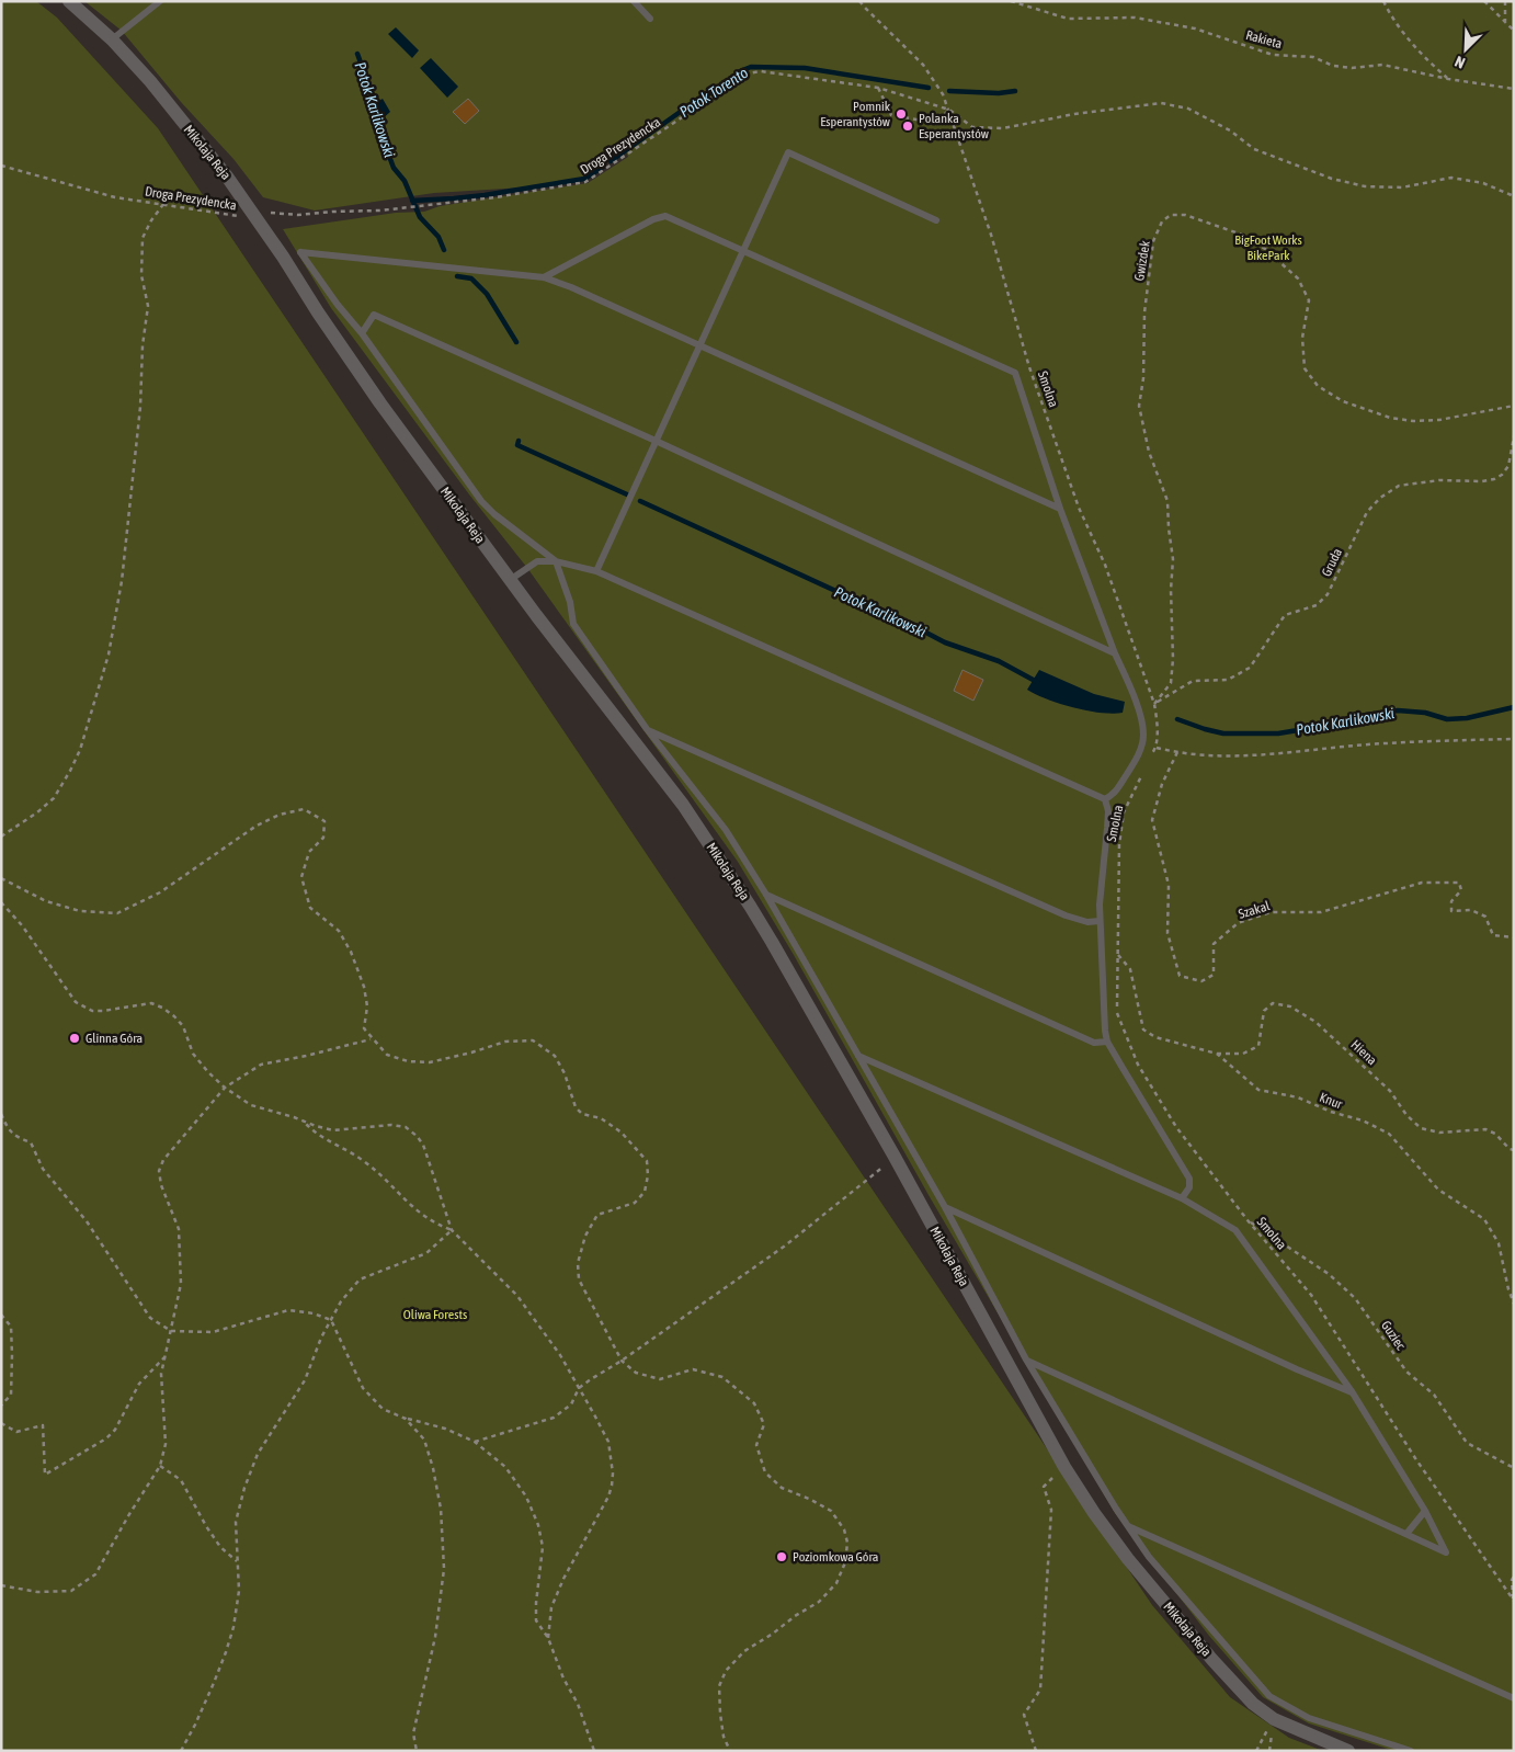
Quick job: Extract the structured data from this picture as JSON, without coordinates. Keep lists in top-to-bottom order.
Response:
{
  "streets": {
    "street": ["Mikołaja Reja"],
    "path": [
      "Rakieta",
      "Droga Prezydencka",
      "Gwizdek",
      "Smolna",
      "Gruda",
      "Szakal",
      "Hiena",
      "Knur",
      "Guziec"
    ]
  },
  "crossings": [
    ["Droga Prezydencka", "Mikołaja Reja"],
    ["Droga Prezydencka", "Smolna"],
    ["Gwizdek", "Smolna"],
    ["Gwizdek", "Gruda"],
    ["Smolna", "Gruda"],
    ["Smolna", "Knur"],
    ["Smolna", "Guziec"],
    ["Hiena", "Knur"]
  ],
  "water": ["Potok Torento", "Potok Karlikowski"],
  "parks": ["BigFoot Works BikePark", "Oliwa Forests"],
  "places": [
    "Pomnik Esperantystów",
    "Polanka Esperantystów",
    "Glinna Góra",
    "Poziomkowa Góra"
  ],
  "north": "bottom left"
}
